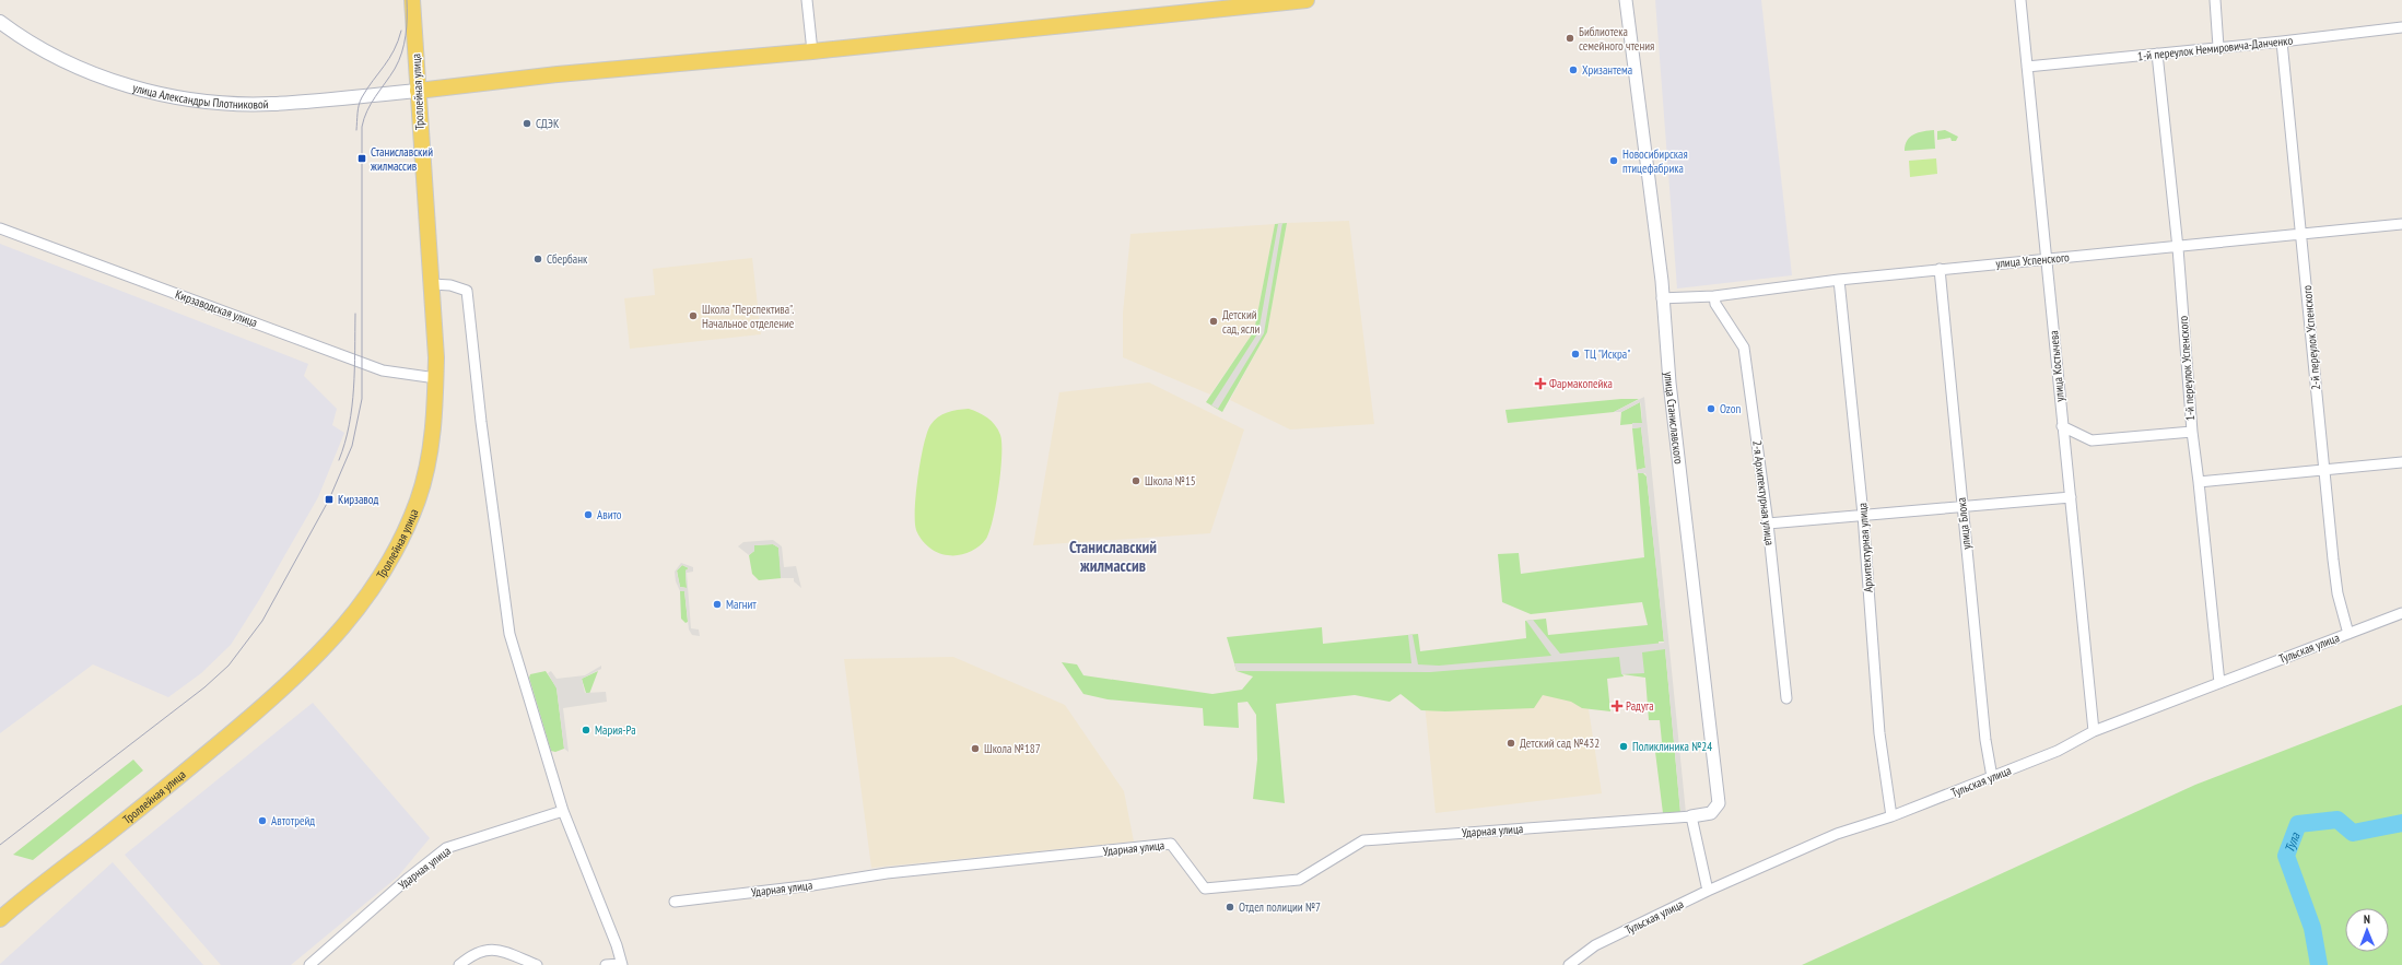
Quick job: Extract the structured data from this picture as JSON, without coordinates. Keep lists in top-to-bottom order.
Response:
{
  "streets": {
    "main road": ["Троллейная улица", "улица Александры Плотниковой"],
    "street": [
      "1-й переулок Немировича-Данченко",
      "улица Успенского",
      "Кирзаводская улица",
      "2-й переулок Успенского",
      "улица Костычева",
      "1-й переулок Успенского",
      "улица Станиславского",
      "2-я Архитектурная улица",
      "улица Блока",
      "Архитектурная улица",
      "Тульская улица",
      "Ударная улица"
    ]
  },
  "crossings": [
    ["1-й переулок Немировича-Данченко", "2-й переулок Успенского"],
    ["1-й переулок Немировича-Данченко", "улица Костычева"],
    ["1-й переулок Немировича-Данченко", "1-й переулок Успенского"],
    ["Троллейная улица", "улица Александры Плотниковой"],
    ["Троллейная улица", "Кирзаводская улица"],
    ["улица Успенского", "2-й переулок Успенского"],
    ["улица Успенского", "улица Костычева"],
    ["улица Успенского", "1-й переулок Успенского"],
    ["улица Успенского", "улица Станиславского"],
    ["улица Успенского", "2-я Архитектурная улица"],
    ["улица Успенского", "улица Блока"],
    ["улица Успенского", "Архитектурная улица"],
    ["2-й переулок Успенского", "Тульская улица"],
    ["улица Костычева", "Тульская улица"],
    ["1-й переулок Успенского", "Тульская улица"],
    ["улица Станиславского", "Ударная улица"],
    ["улица Блока", "Тульская улица"],
    ["Архитектурная улица", "Тульская улица"]
  ],
  "districts": ["Станиславский жилмассив"],
  "water": ["Тула"],
  "places": {
    "other": [
      "Библиотека семейного чтения",
      "Хризантема",
      "СДЭК",
      "Новосибирская птицефабрика",
      "Сбербанк",
      "Школа \"Перспектива\". Начальное отделение",
      "Детский сад, ясли",
      "ТЦ \"Искра\"",
      "Ozon",
      "Школа №15",
      "Авито",
      "Магнит",
      "Мария-Ра",
      "Детский сад №432",
      "Поликлиника №24",
      "Школа №187",
      "Автотрейд",
      "Отдел полиции №7"
    ],
    "transit": ["Станиславский жилмассив", "Кирзавод"],
    "health": ["Фармакопейка", "Радуга"]
  },
  "north": "top"
}
